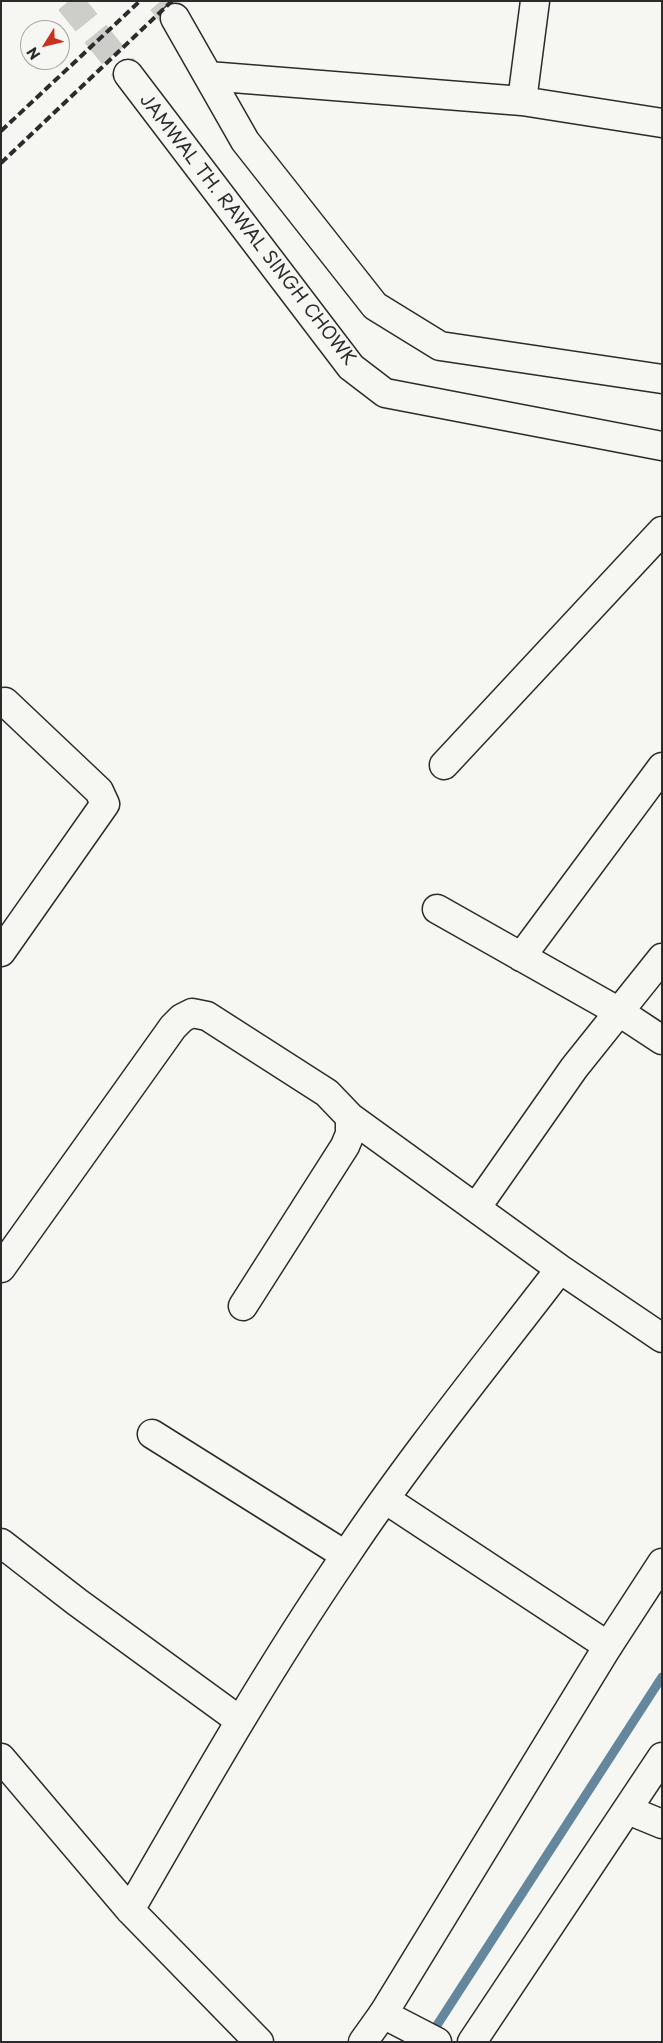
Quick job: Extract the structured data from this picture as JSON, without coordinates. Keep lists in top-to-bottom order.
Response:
{
  "streets": {
    "street": ["JAMWAL TH. RAWAL SINGH CHOWK"]
  },
  "north": "bottom left"
}
